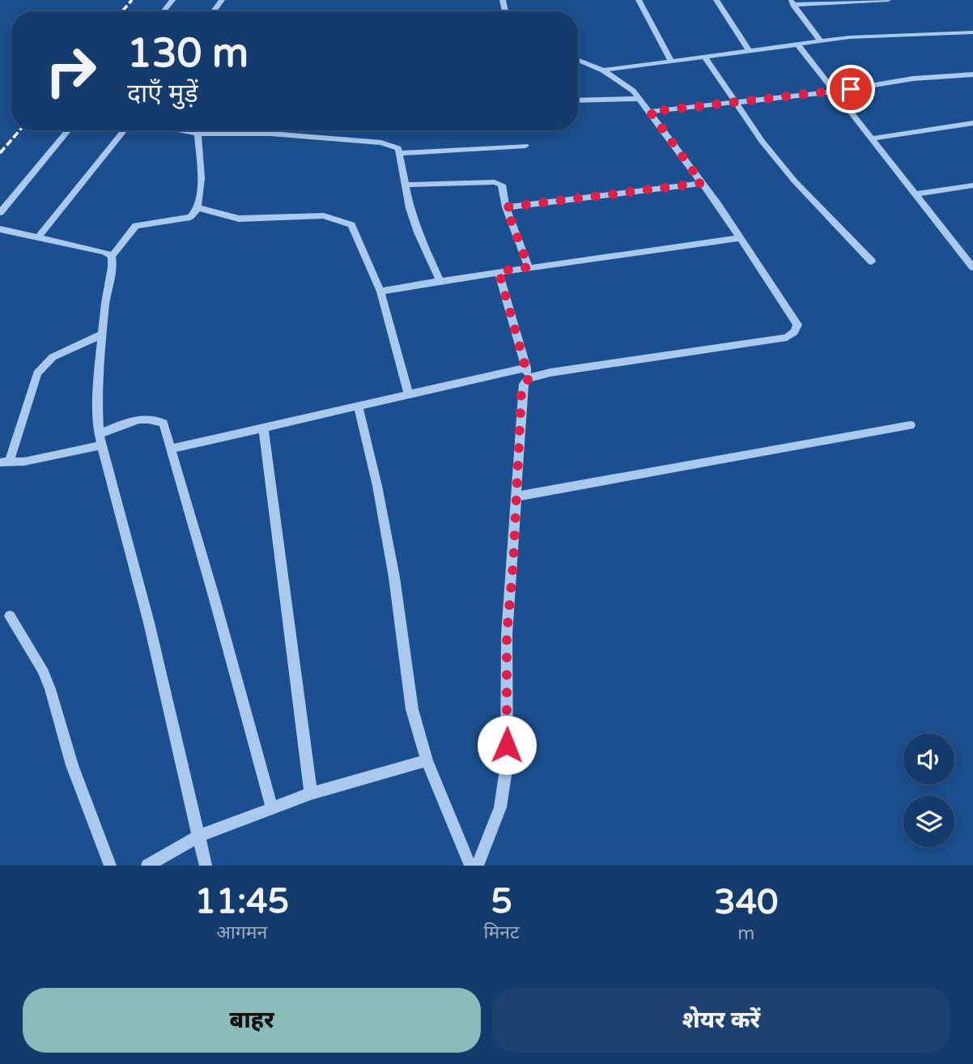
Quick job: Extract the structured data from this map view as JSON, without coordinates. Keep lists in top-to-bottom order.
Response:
{
  "page": {
    "turn": ["130 m", "दाएँ मुड़ें"],
    "eta": [
      "11:45",
      "आगमन",
      "5",
      "मिनट",
      "340",
      "m"
    ],
    "buttons": ["बाहर", "शेयर करें"]
  }
}
